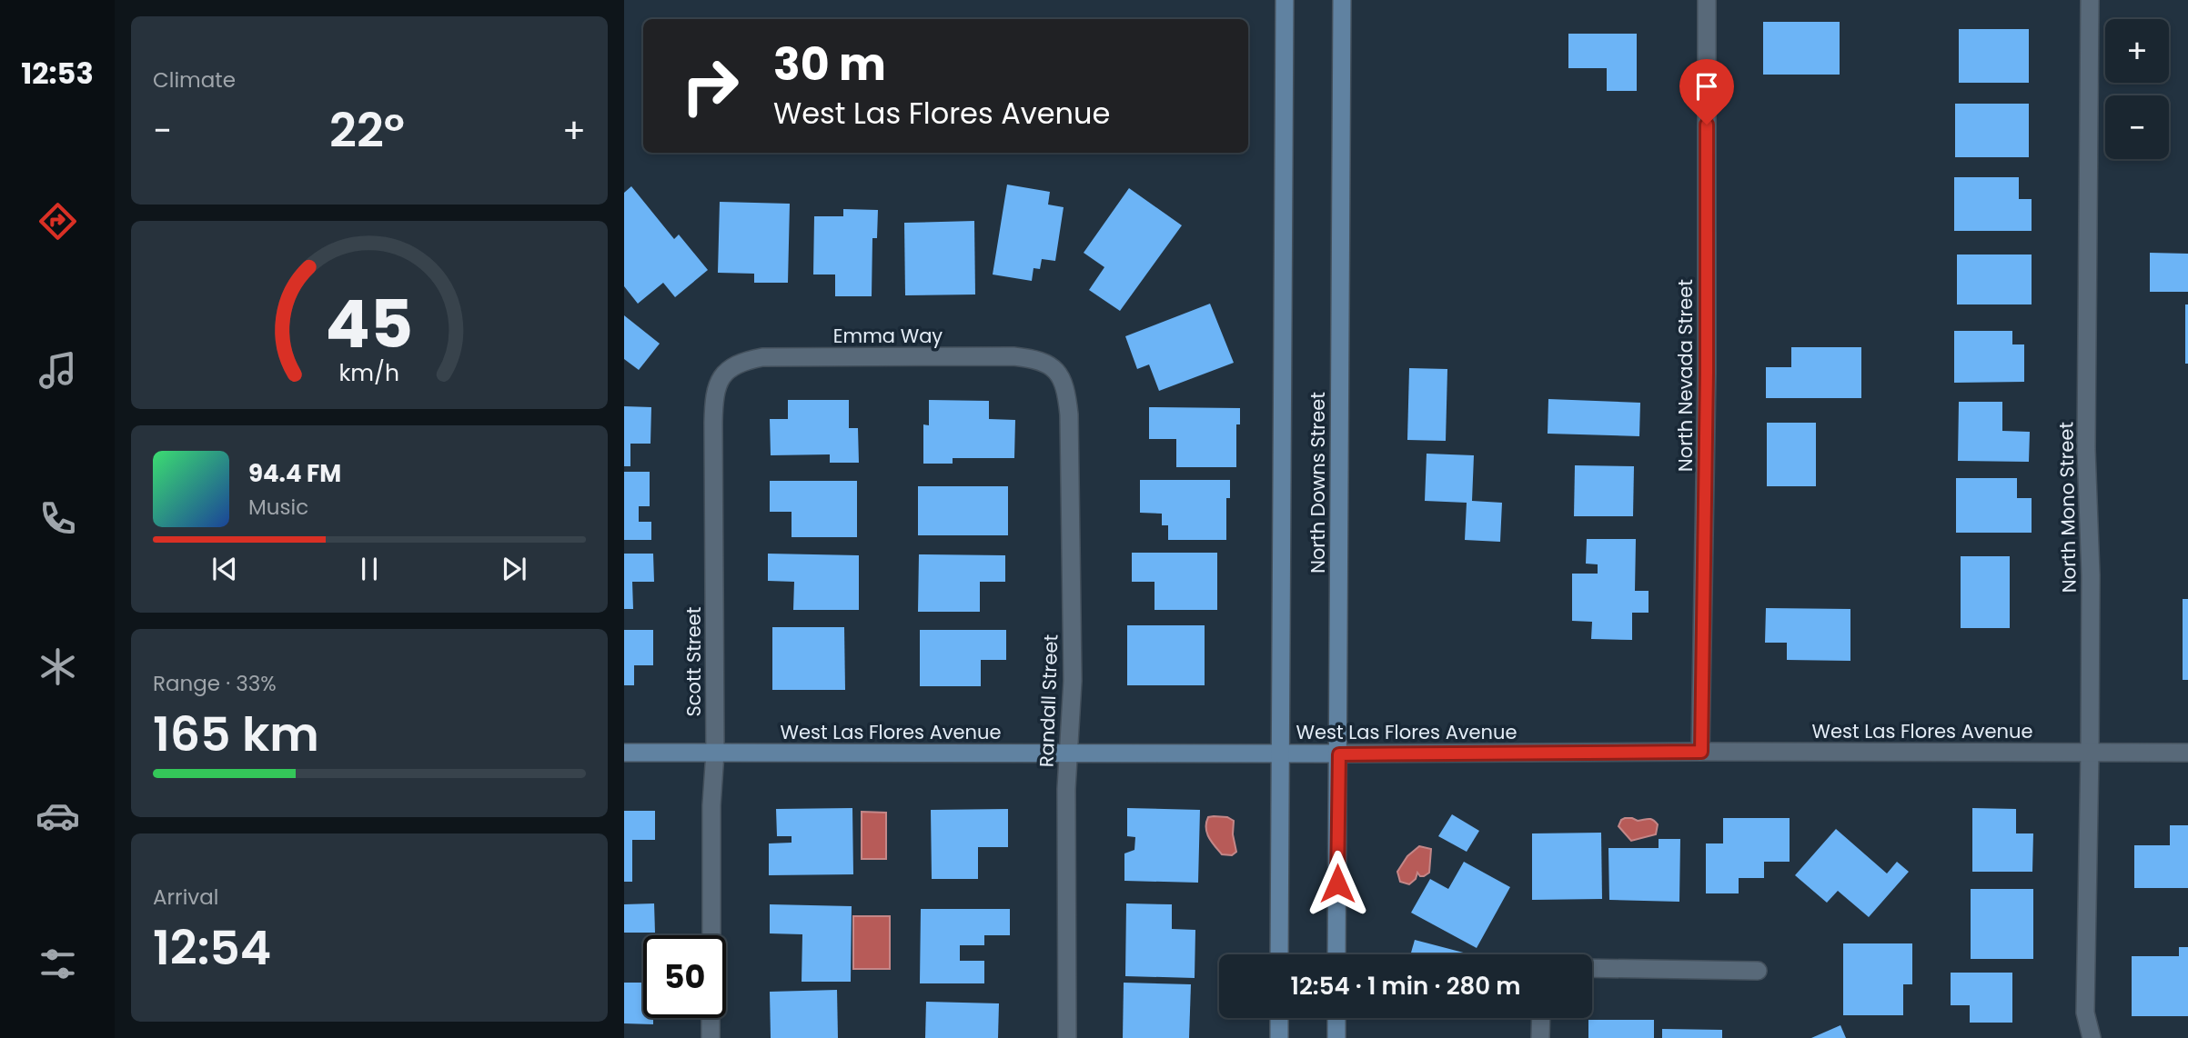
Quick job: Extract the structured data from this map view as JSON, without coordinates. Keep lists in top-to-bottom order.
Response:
{
  "streets": {
    "main road": ["North Downs Street", "West Las Flores Avenue"],
    "street": [
      "Emma Way",
      "North Nevada Street",
      "North Mono Street",
      "Scott Street",
      "Randall Street"
    ]
  },
  "crossings": [
    ["Emma Way", "Scott Street"],
    ["Emma Way", "Randall Street"],
    ["North Nevada Street", "West Las Flores Avenue"],
    ["North Downs Street", "West Las Flores Avenue"],
    ["North Mono Street", "West Las Flores Avenue"],
    ["Scott Street", "West Las Flores Avenue"],
    ["Randall Street", "West Las Flores Avenue"]
  ],
  "page": {
    "tabs": "12:53",
    "tile": [
      "Climate",
      ["Range · 33%", "165 km"],
      ["Arrival", "12:54"]
    ],
    "map_buttons": ["+", "−"],
    "turn": ["30 m", "West Las Flores Avenue"],
    "heat": ["−", "22°", "+"],
    "song": ["94.4 FM", "Music"],
    "limit": "50",
    "trip": "12:54 · 1 min · 280 m",
    "gauge": ["45", "km/h"]
  }
}
